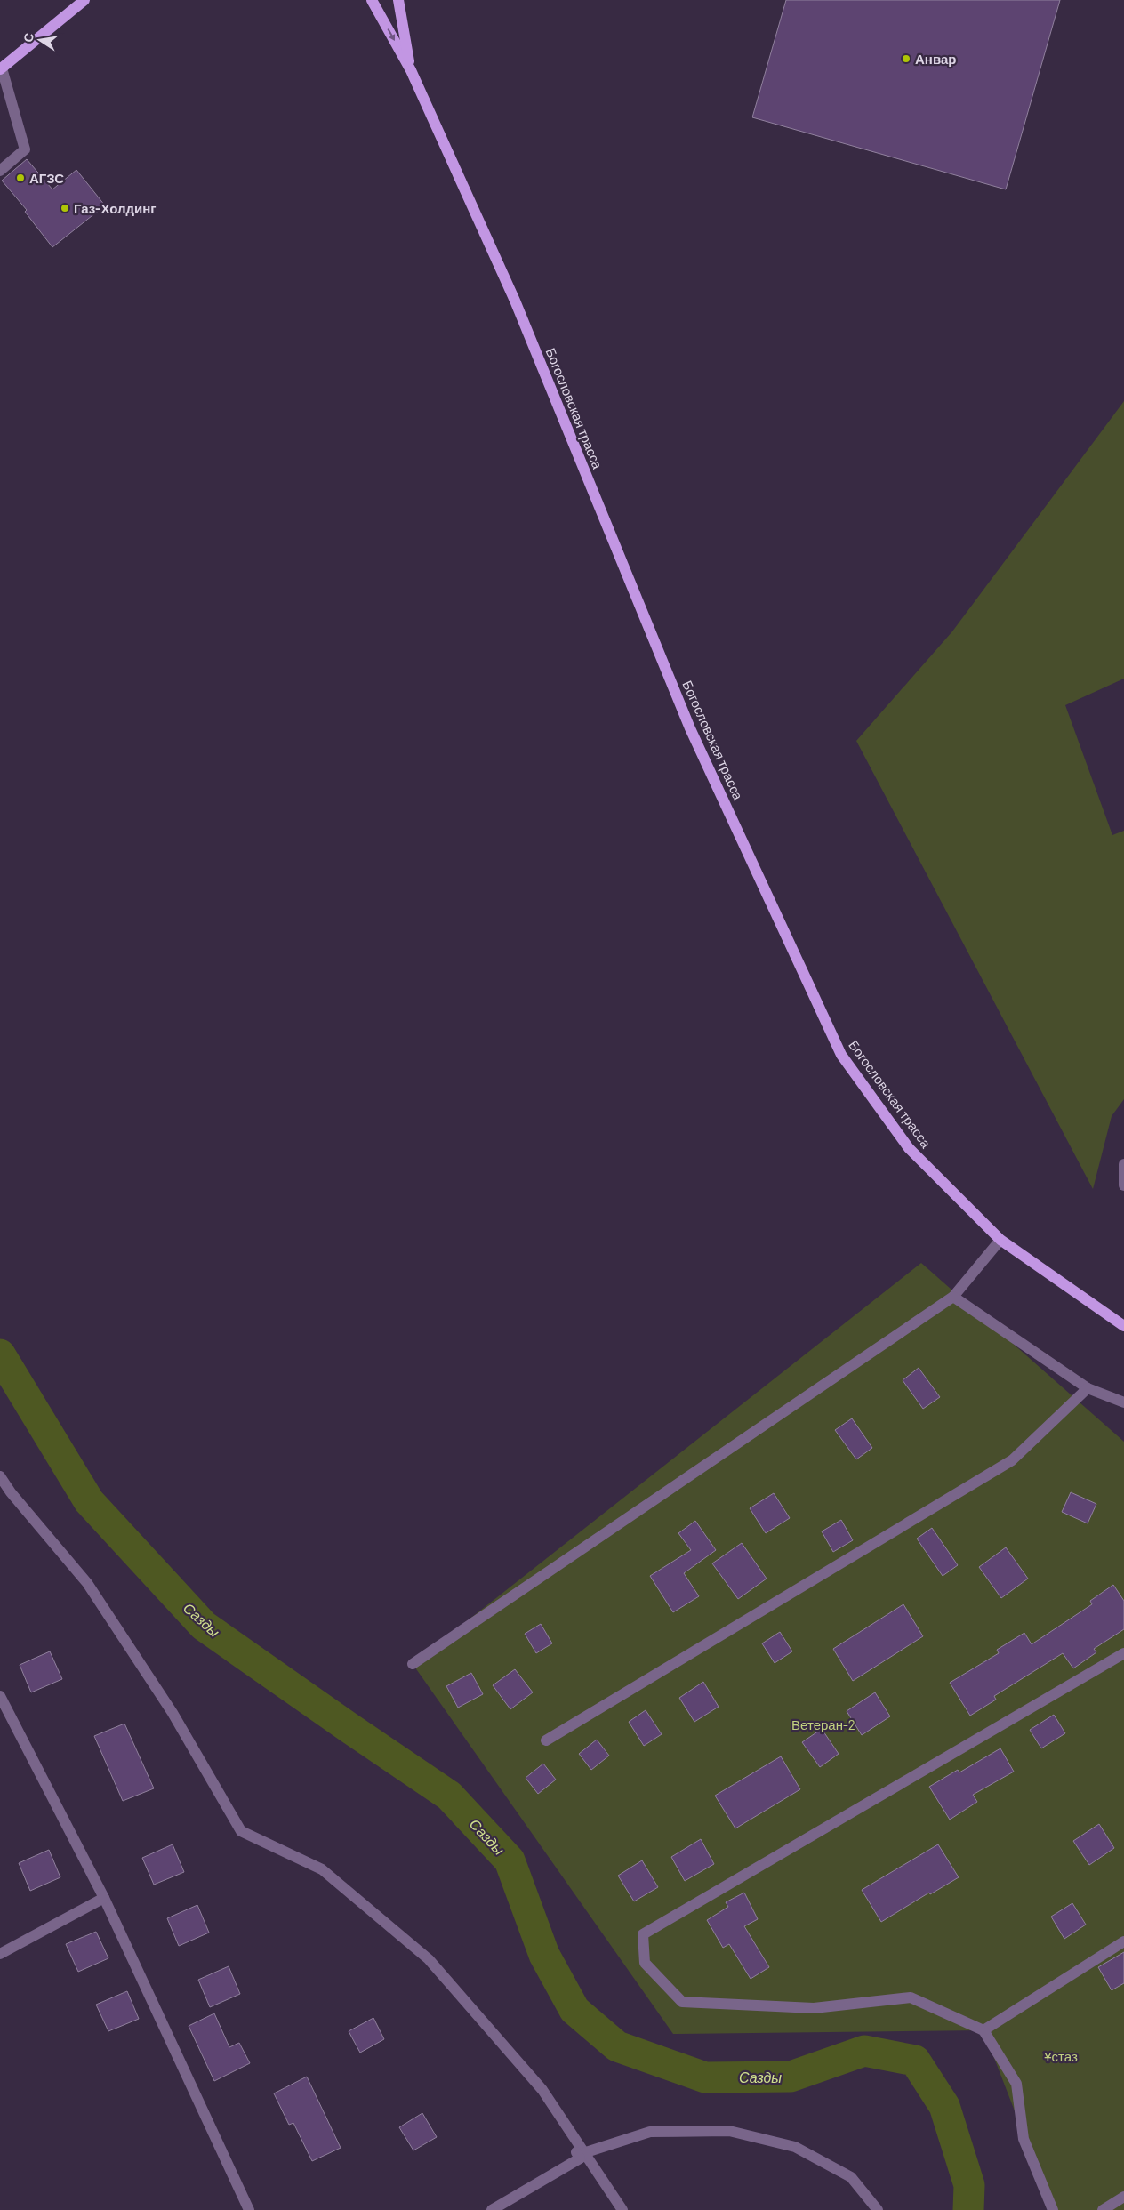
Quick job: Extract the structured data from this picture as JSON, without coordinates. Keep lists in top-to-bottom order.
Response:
{
  "streets": {
    "main road": ["Богословская трасса"]
  },
  "water": ["Сазды"],
  "parks": ["Ветеран-2", "Ұстаз"],
  "places": ["Анвар", "АГЗС", "Газ-Холдинг"],
  "north": "left"
}
